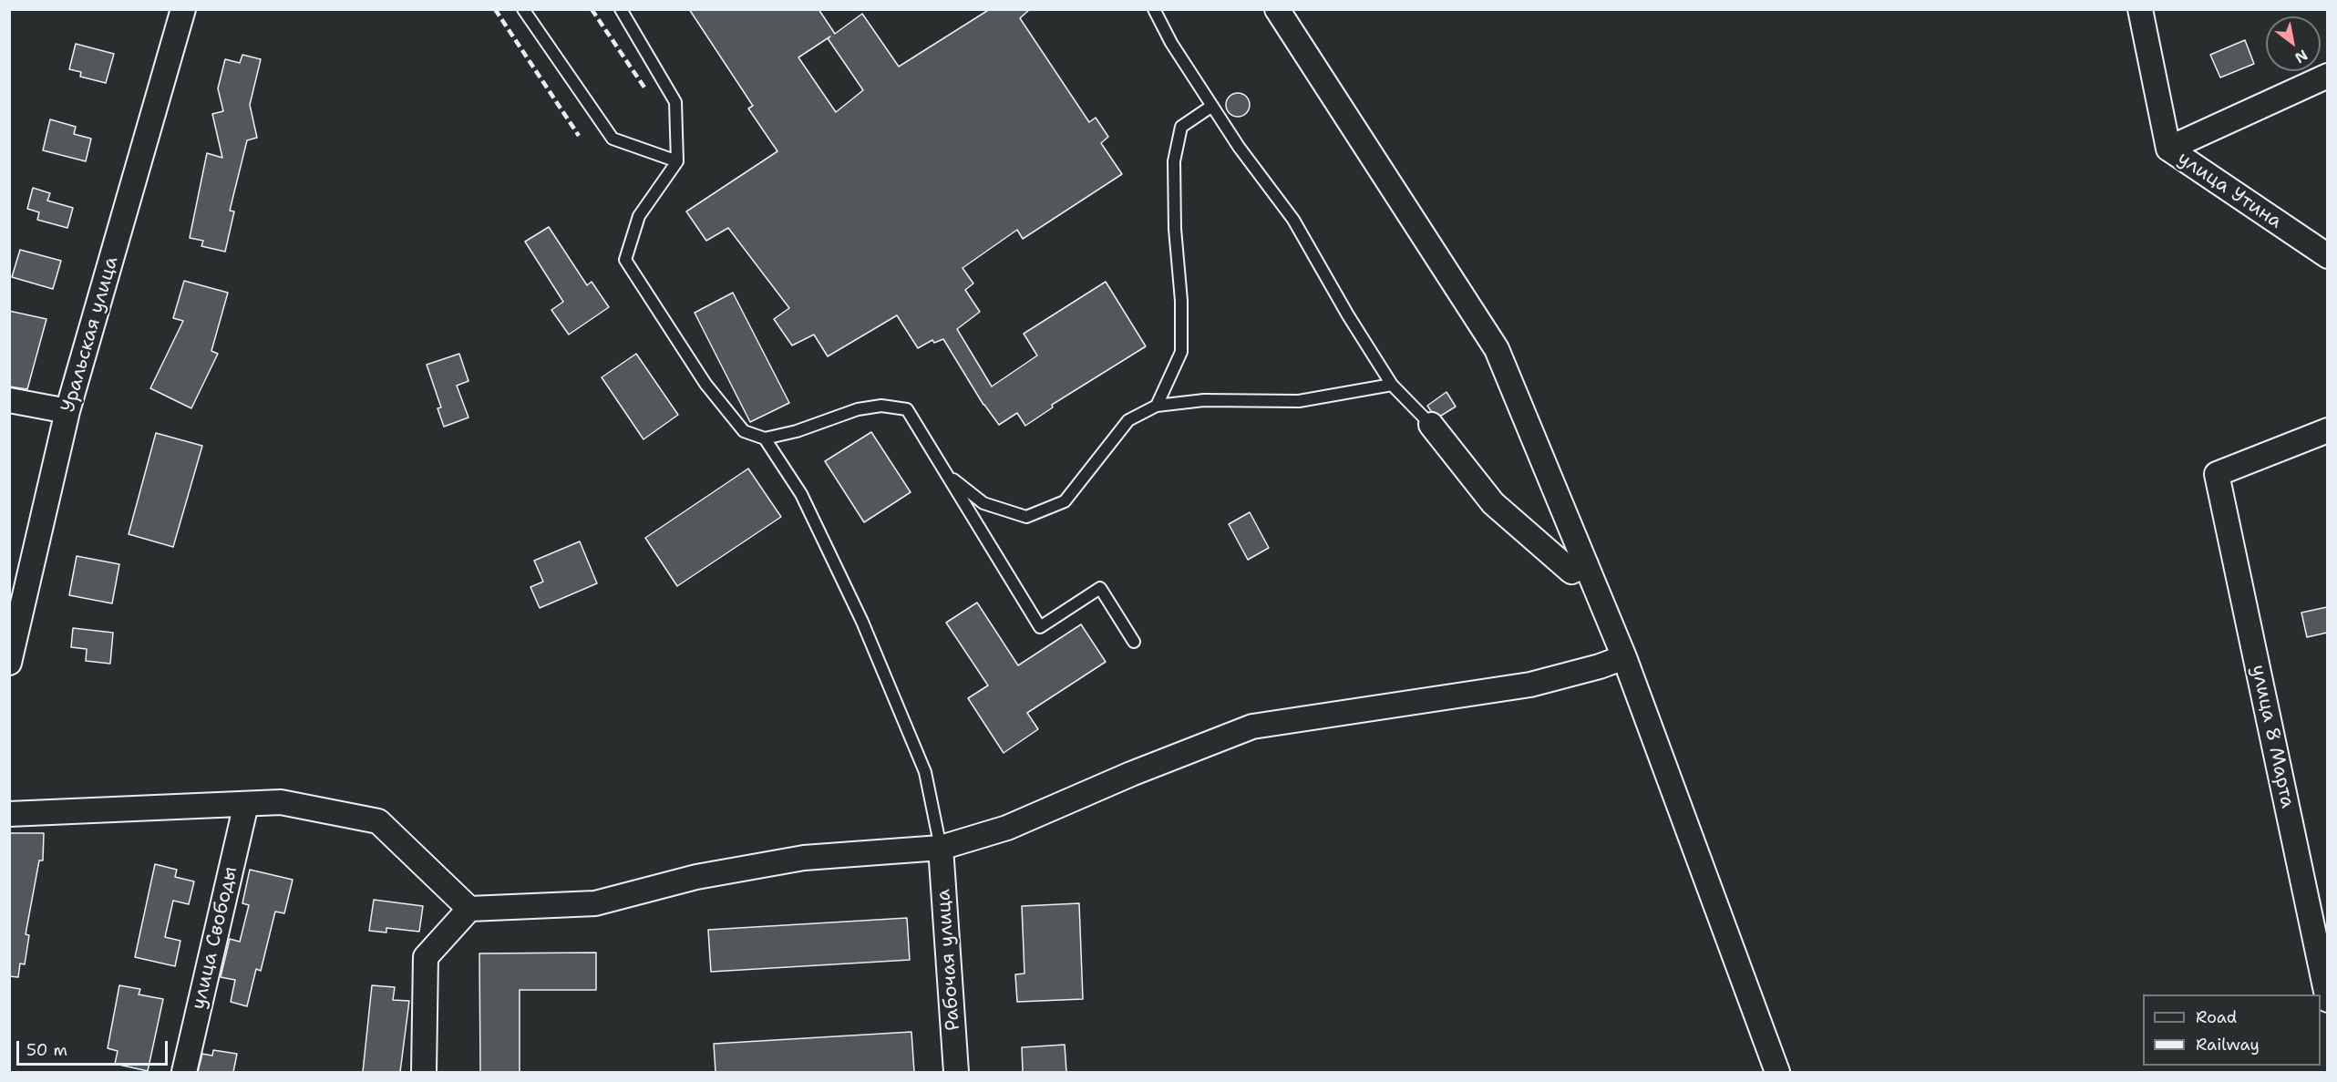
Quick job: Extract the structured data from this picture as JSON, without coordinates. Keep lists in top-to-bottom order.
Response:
{
  "streets": {
    "street": [
      "улица Утина",
      "Уральская улица",
      "улица 8 Марта",
      "улица Свободы",
      "Рабочая улица"
    ]
  },
  "legend": ["Road", "Railway"],
  "scale_bar": "50 m",
  "north": "bottom right"
}
